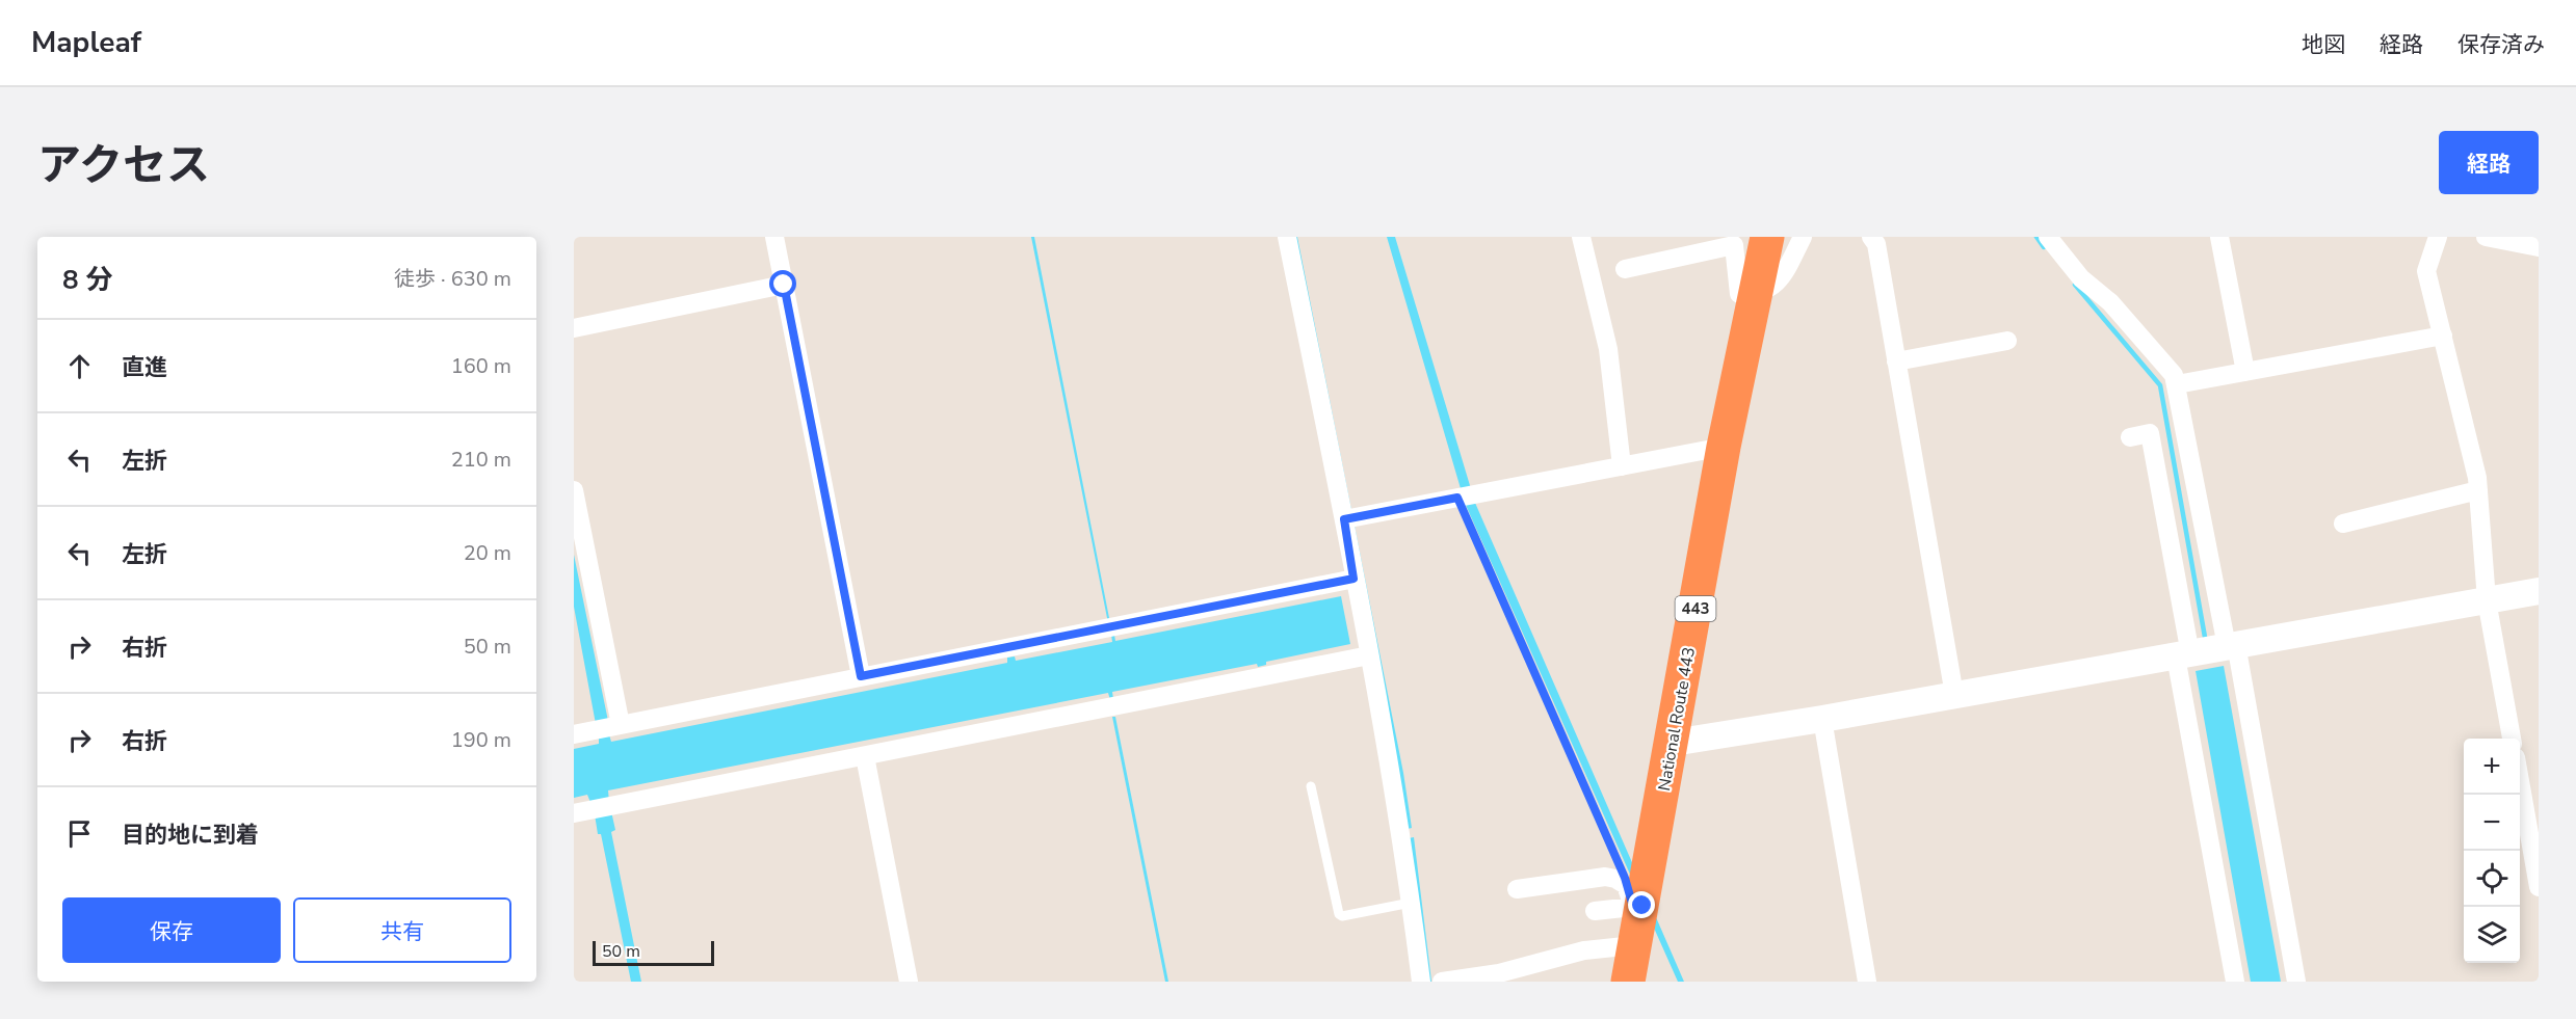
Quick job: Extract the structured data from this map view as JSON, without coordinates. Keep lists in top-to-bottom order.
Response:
{
  "streets": {
    "highway": ["443", "National Route 443"]
  },
  "scale_bar": "50 m",
  "page": {
    "header": "Mapleaf",
    "nav": ["地図", "経路", "保存済み"],
    "title": "アクセス",
    "buttons": [
      "経路",
      ["保存", "共有"]
    ],
    "heading": ["8 分", "徒歩 · 630 m"],
    "list": [
      ["直進", "160 m"],
      ["左折", "210 m"],
      ["左折", "20 m"],
      ["右折", "50 m"],
      ["右折", "190 m"],
      "目的地に到着"
    ],
    "map_buttons": ["+", "−"],
    "scale": "50 m"
  }
}
